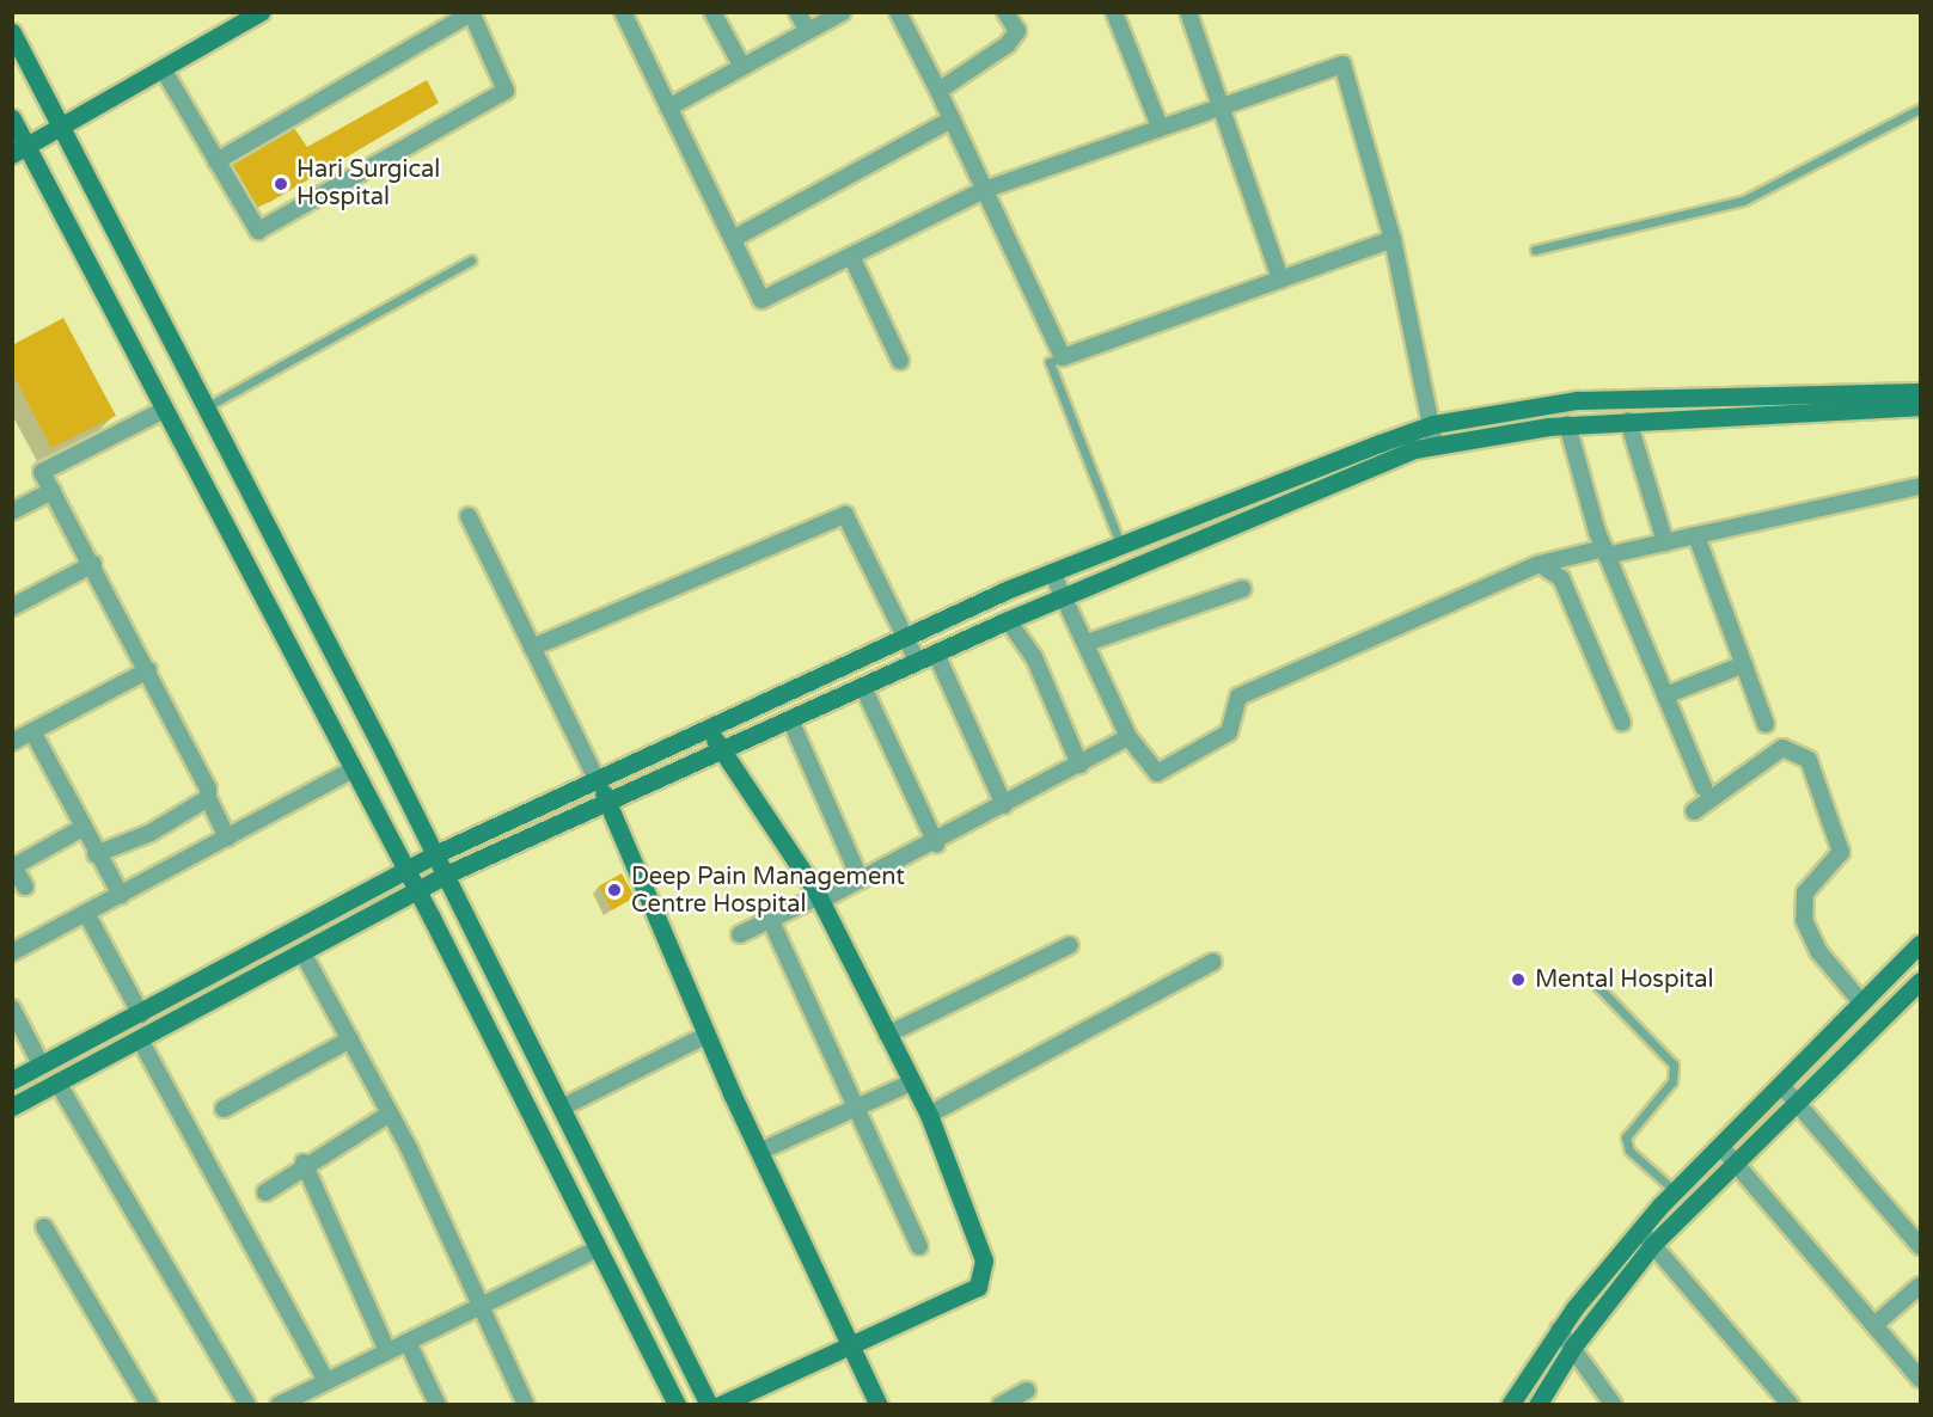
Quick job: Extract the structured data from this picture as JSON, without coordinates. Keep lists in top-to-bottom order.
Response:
{
  "places": ["Hari Surgical Hospital", "Deep Pain Management Centre Hospital", "Mental Hospital"]
}
